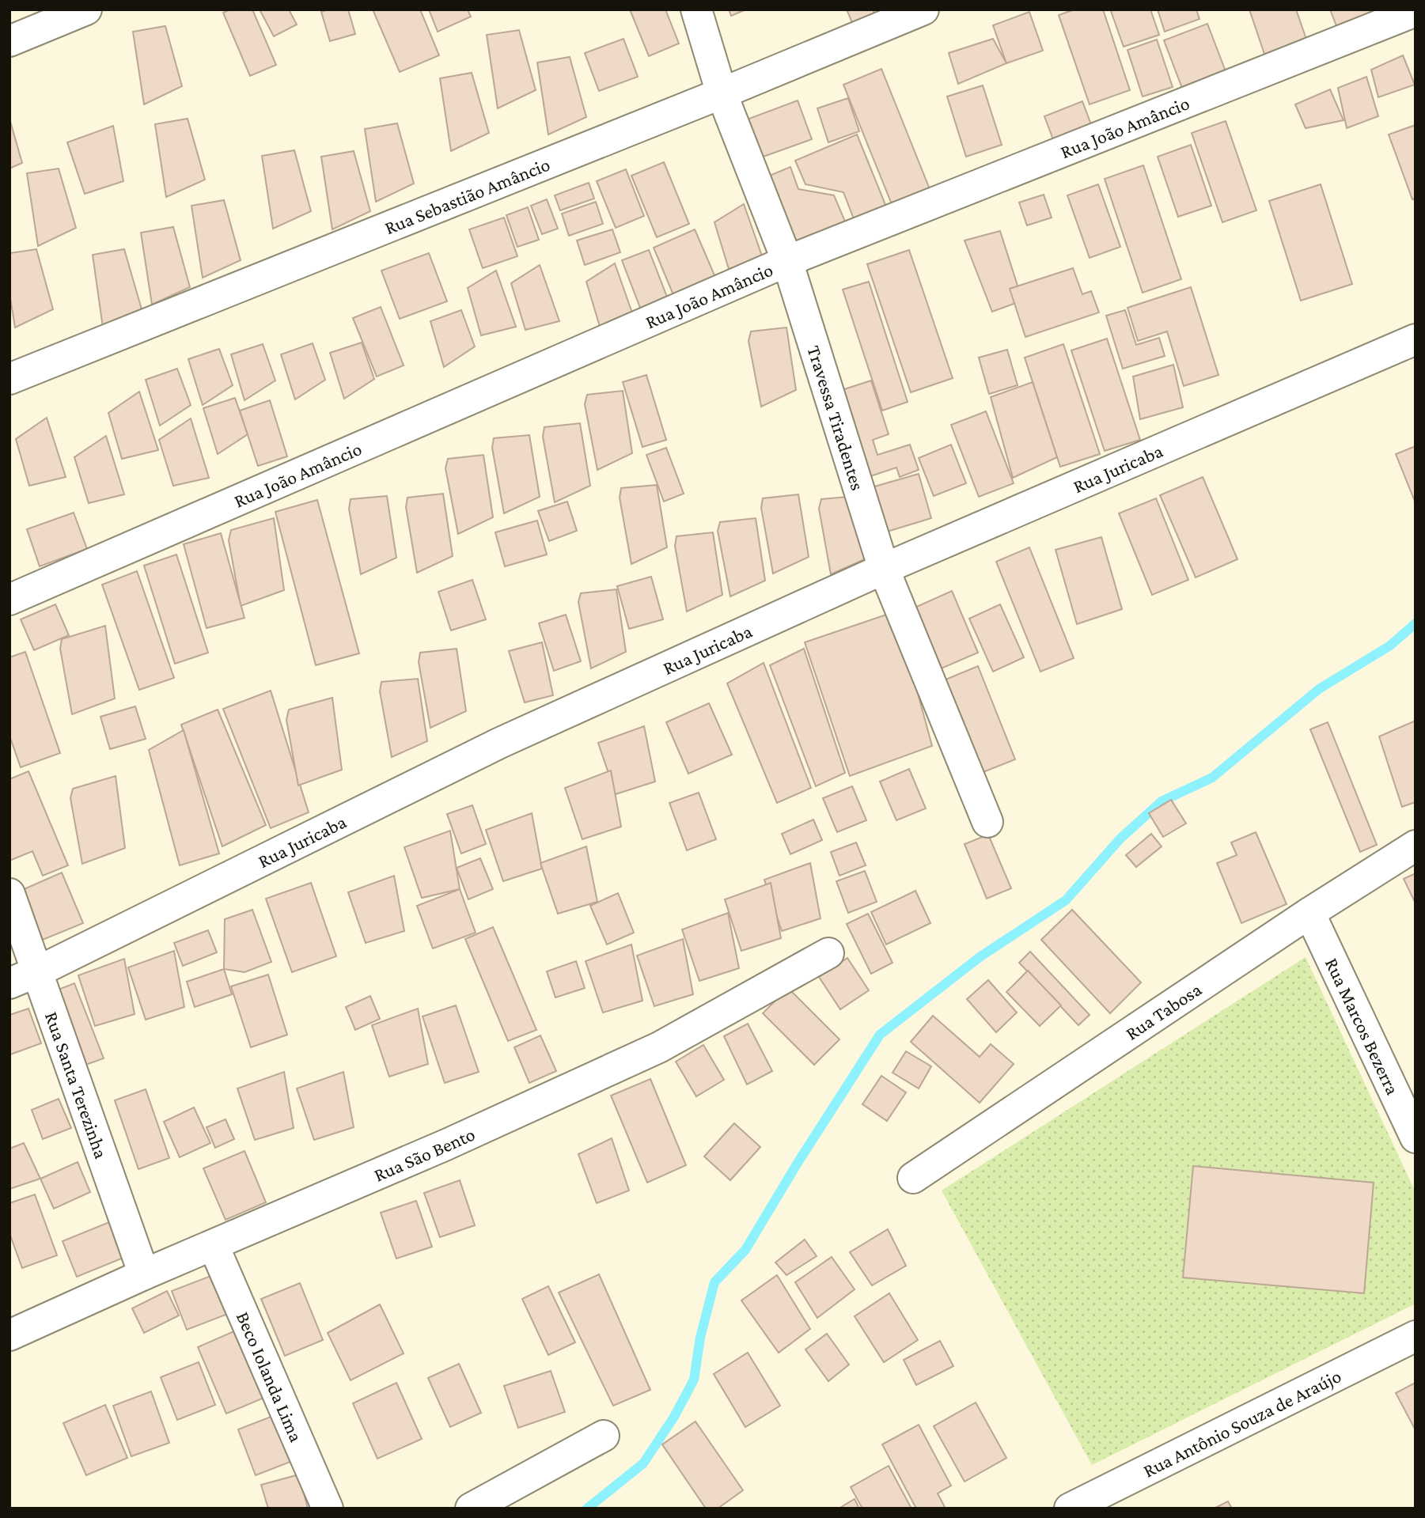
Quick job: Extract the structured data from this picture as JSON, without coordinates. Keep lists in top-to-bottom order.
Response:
{
  "streets": {
    "street": [
      "Rua João Amâncio",
      "Rua Sebastião Amâncio",
      "Travessa Tiradentes",
      "Rua Juricaba",
      "Rua Tabosa",
      "Rua Marcos Bezerra",
      "Rua Santa Terezinha",
      "Rua São Bento",
      "Beco Iolanda Lima",
      "Rua Antônio Souza de Araújo"
    ]
  },
  "crossings": [
    ["Rua João Amâncio", "Travessa Tiradentes"],
    ["Rua Sebastião Amâncio", "Travessa Tiradentes"],
    ["Travessa Tiradentes", "Rua Juricaba"],
    ["Rua Juricaba", "Rua Santa Terezinha"],
    ["Rua Tabosa", "Rua Marcos Bezerra"],
    ["Rua Santa Terezinha", "Rua São Bento"],
    ["Rua São Bento", "Beco Iolanda Lima"]
  ]
}
